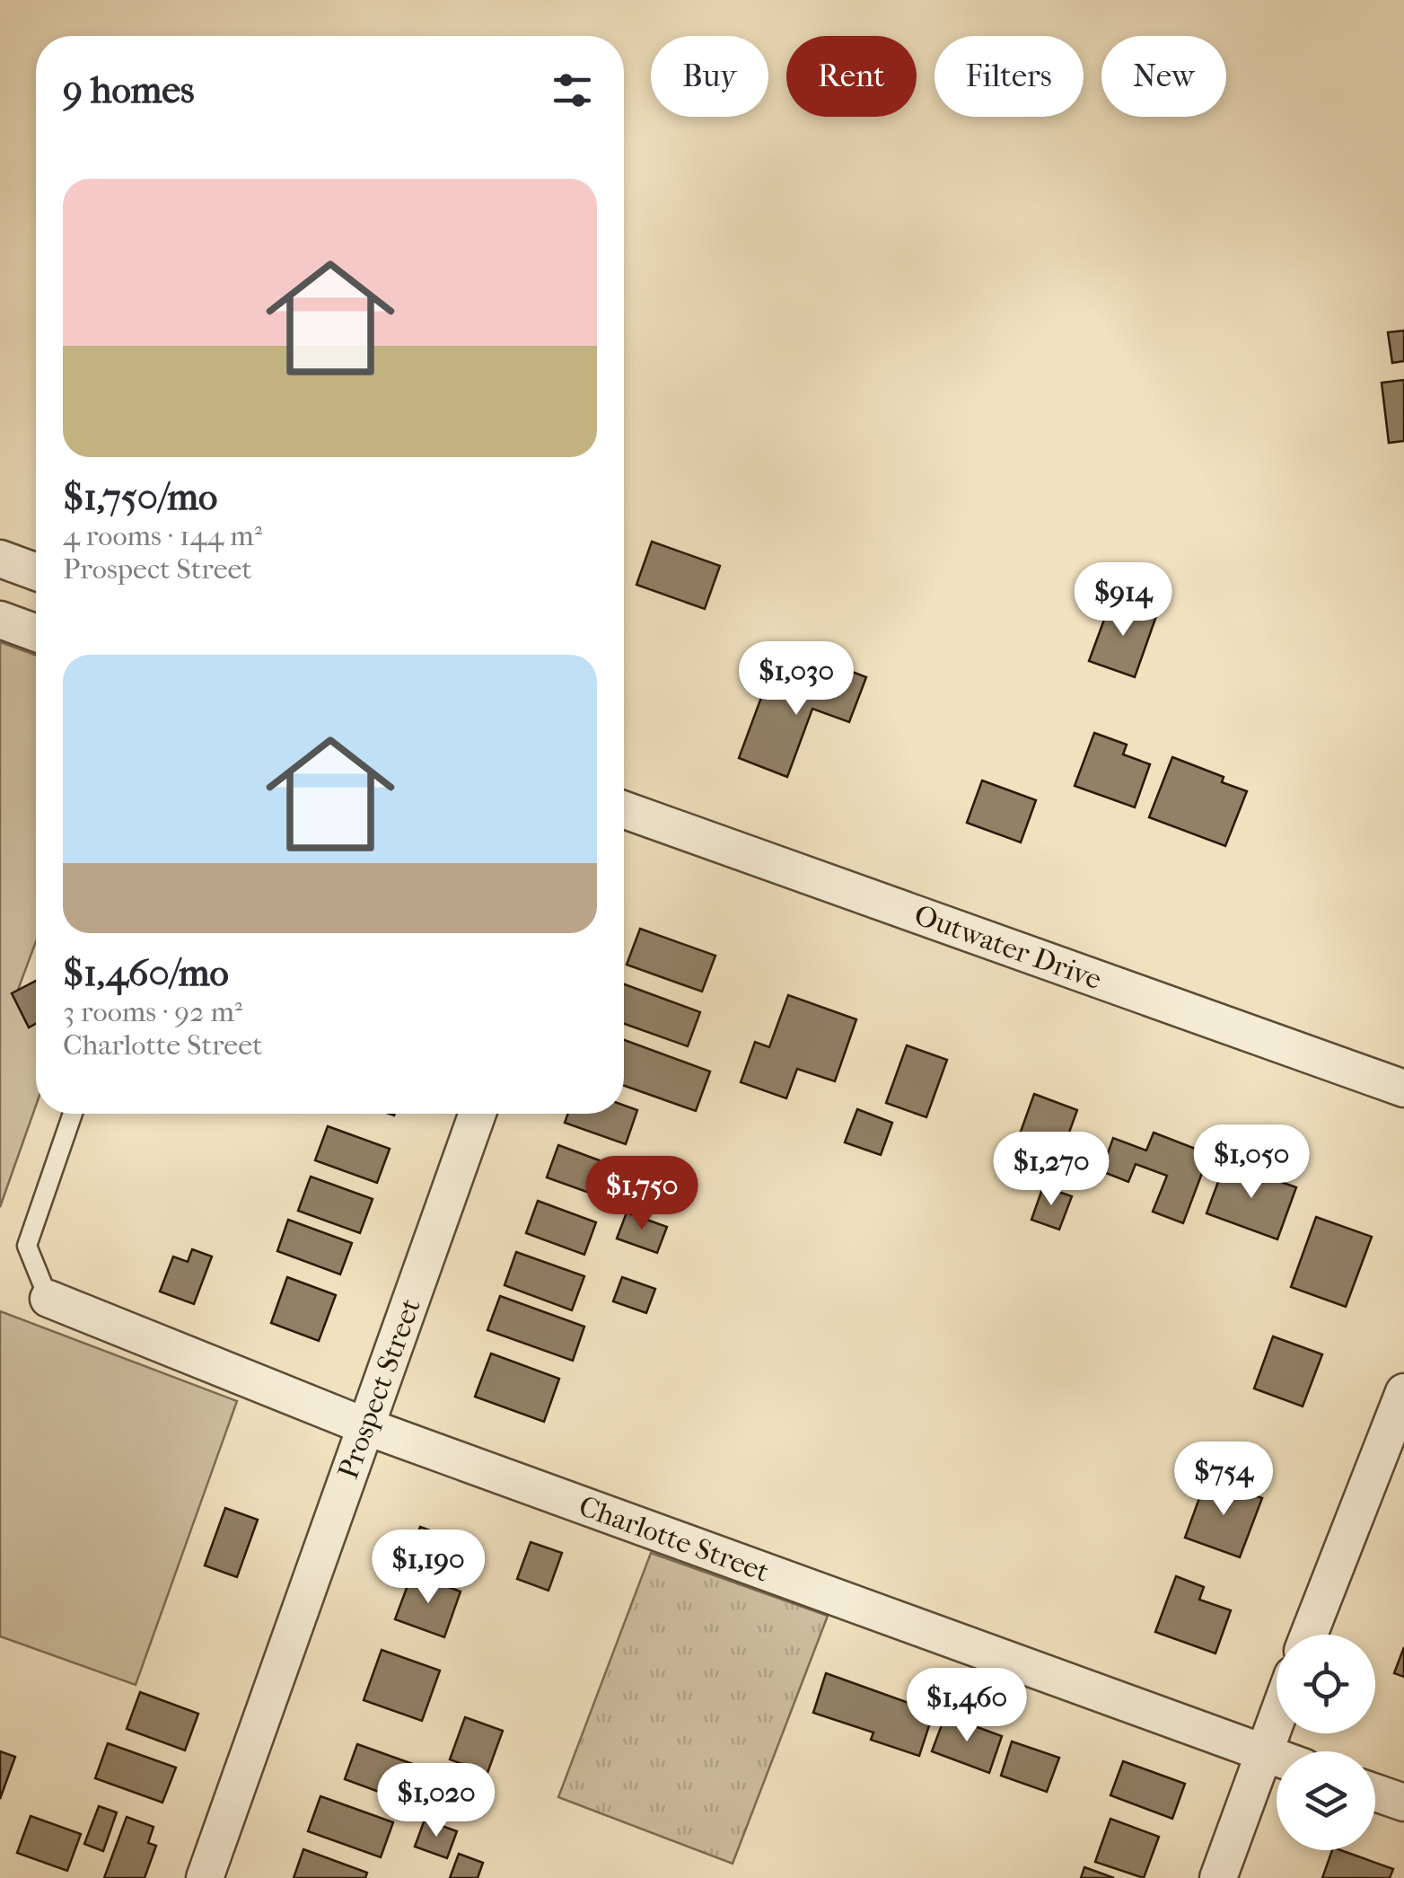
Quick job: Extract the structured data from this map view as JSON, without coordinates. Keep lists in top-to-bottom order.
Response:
{
  "streets": {
    "street": ["Outwater Drive", "Prospect Street", "Charlotte Street"]
  },
  "crossings": [
    ["Prospect Street", "Charlotte Street"]
  ],
  "page": {
    "chip": [
      "Buy",
      "Rent",
      "Filters",
      "New"
    ],
    "heading": "9 homes",
    "list": [
      {
        "name": "$1,750/mo",
        "note": "4 rooms · 144 m² · Prospect Street"
      },
      {
        "name": "$1,460/mo",
        "note": "3 rooms · 92 m² · Charlotte Street"
      }
    ],
    "price": [
      "$914",
      "$1,030",
      "$1,050",
      "$1,270",
      "$1,750",
      "$754",
      "$1,190",
      "$1,460",
      "$1,020"
    ]
  }
}
